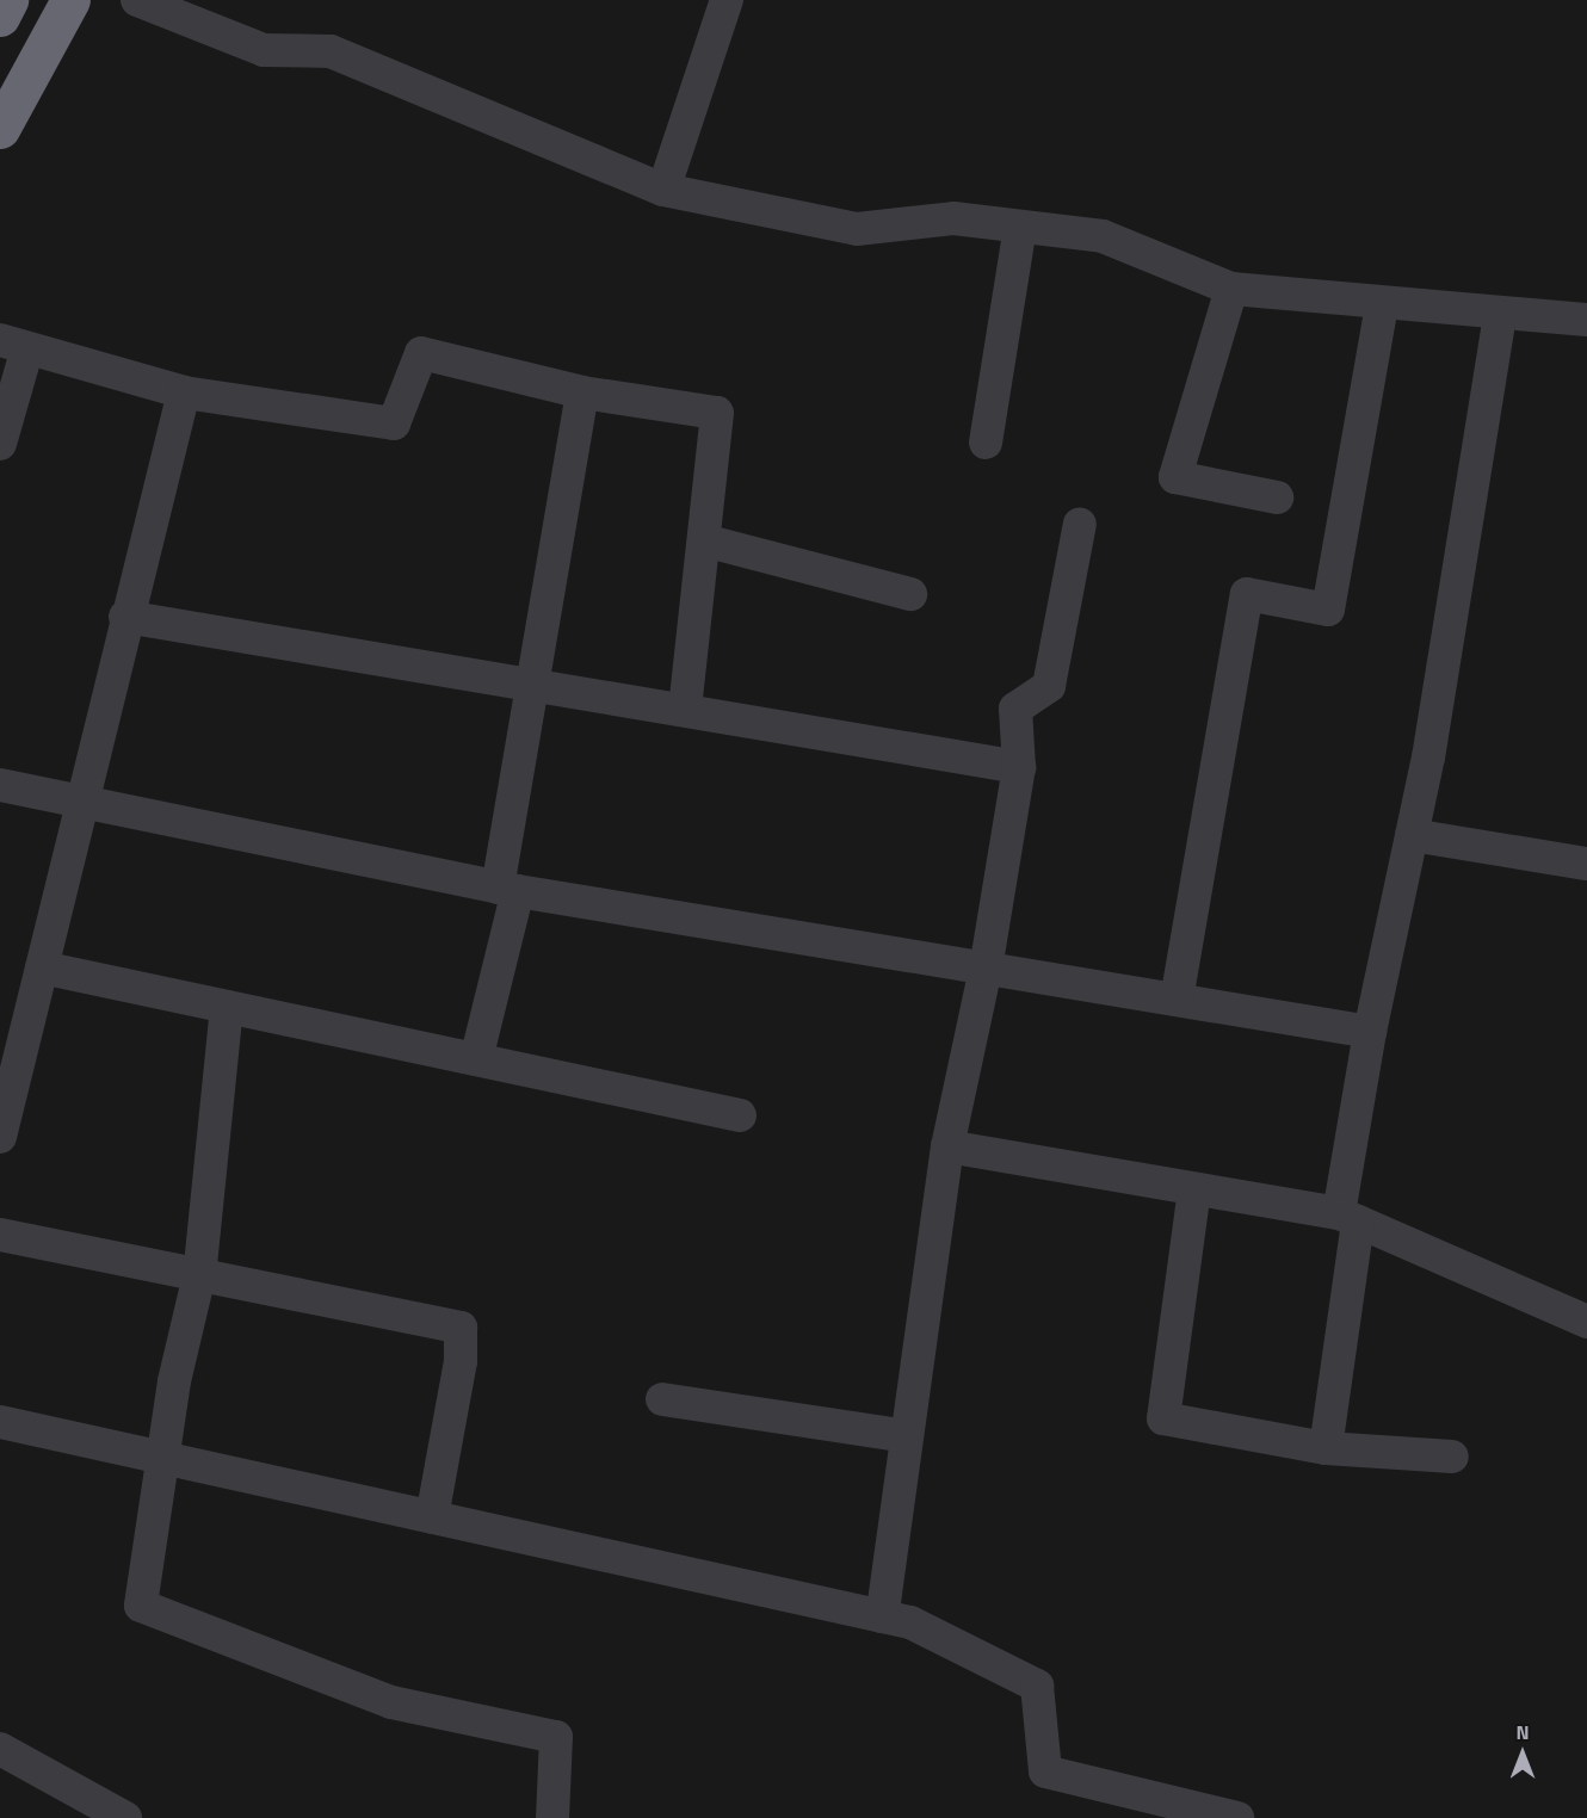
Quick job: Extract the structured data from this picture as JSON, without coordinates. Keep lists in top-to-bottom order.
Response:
{
  "north": "top"
}
